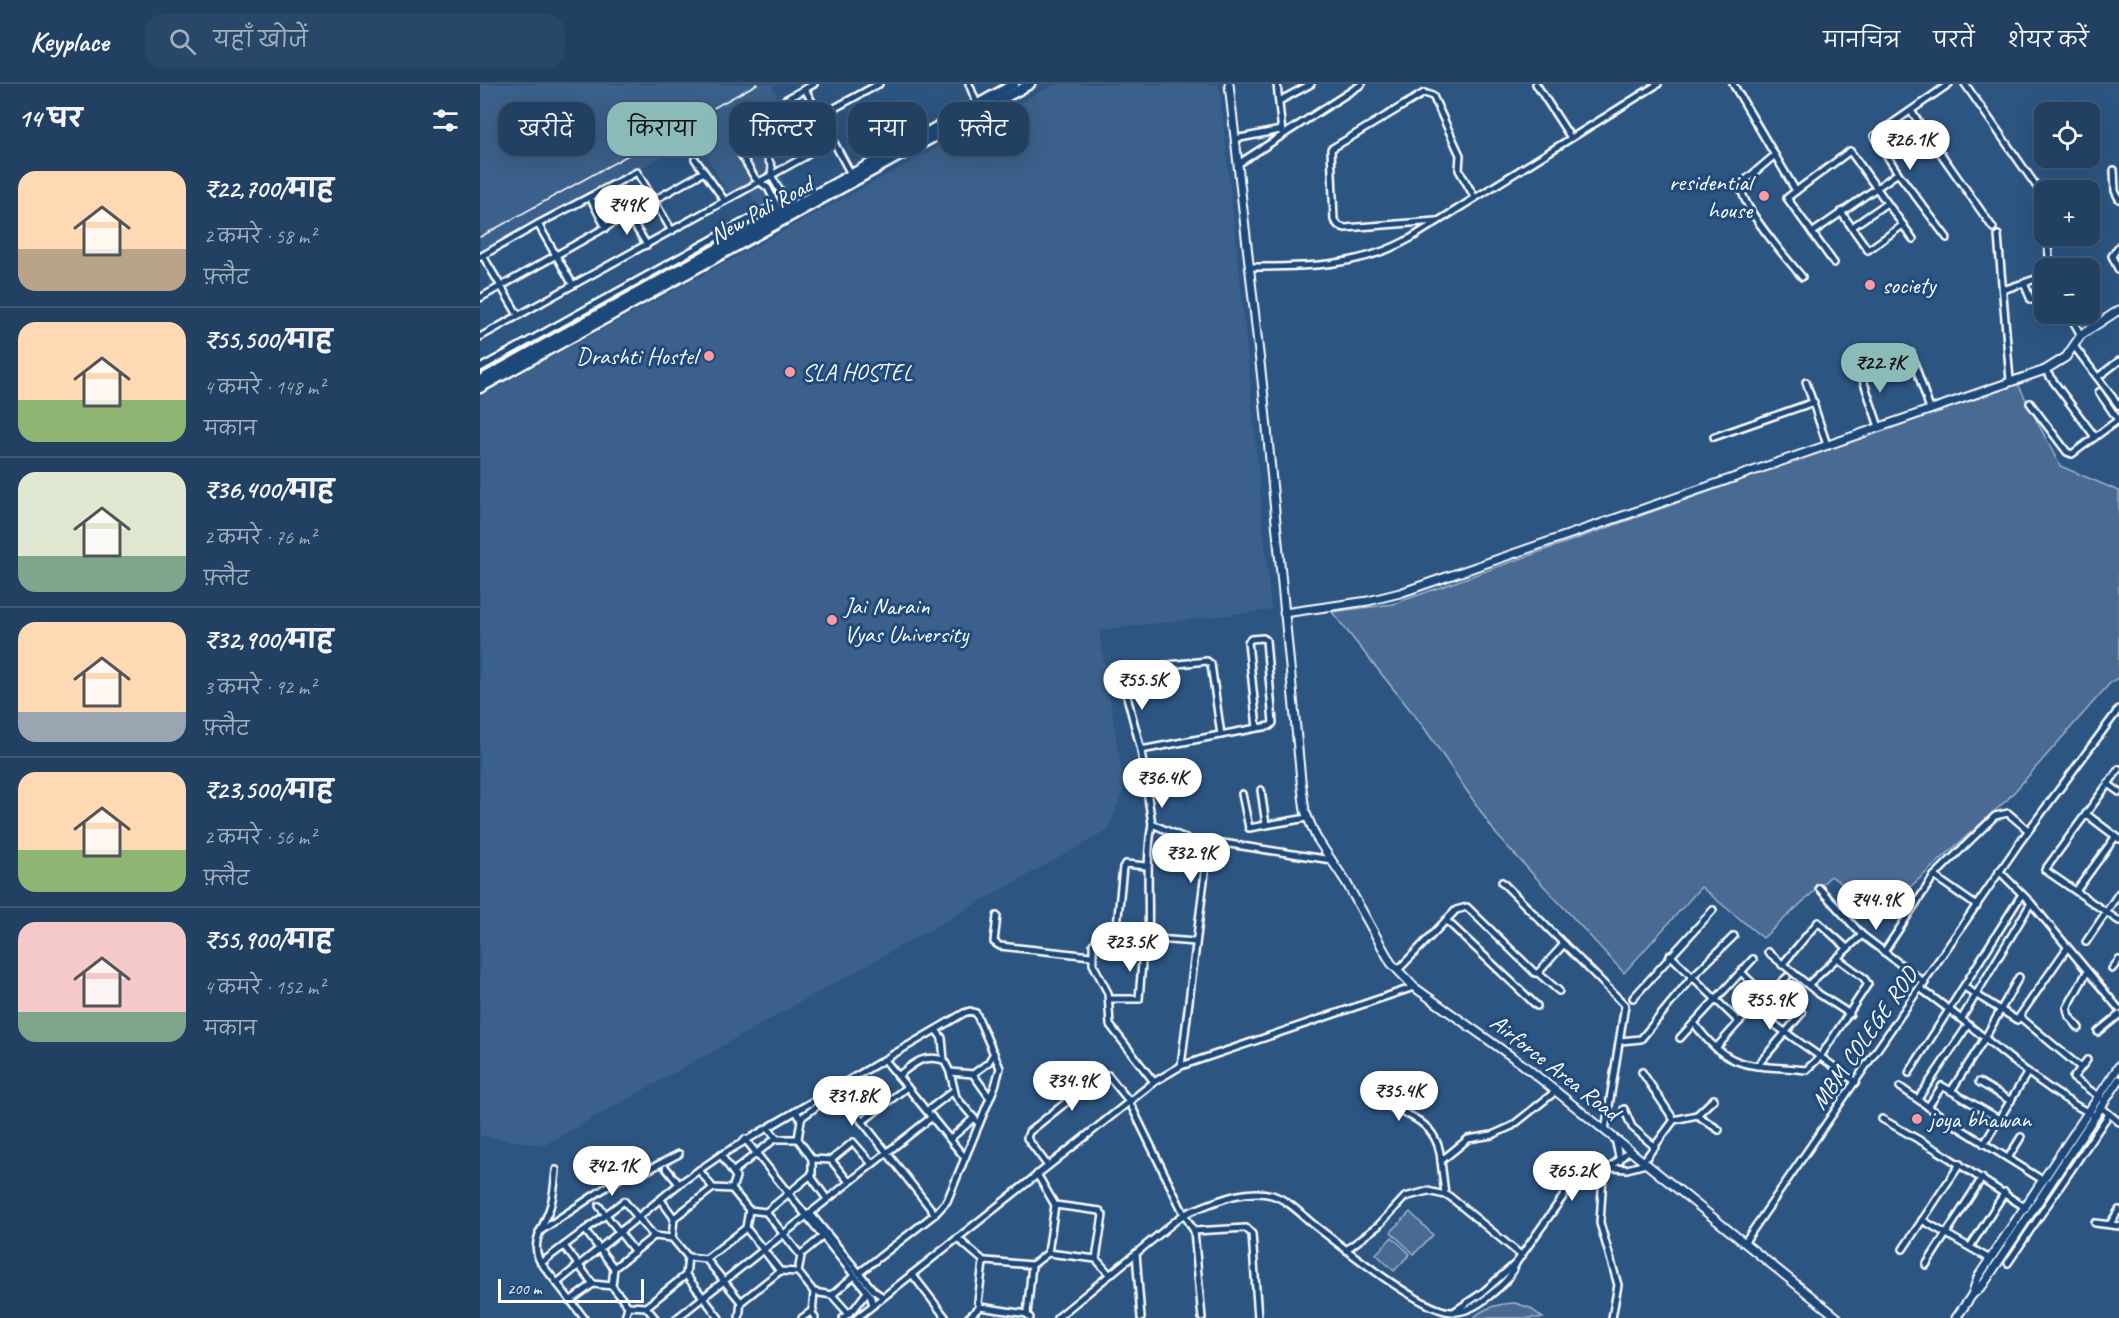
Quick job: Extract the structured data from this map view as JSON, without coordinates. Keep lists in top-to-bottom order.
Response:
{
  "streets": {
    "highway": ["New Pali Road"],
    "street": ["MBM COLEGE ROD", "Airforce Area Road"]
  },
  "crossings": [
    ["MBM COLEGE ROD", "Airforce Area Road"]
  ],
  "places": [
    "residential house",
    "society",
    "Drashti Hostel",
    "SLA HOSTEL",
    "Jai Narain Vyas University",
    "joya bhawan"
  ],
  "scale_bar": "200 m",
  "page": {
    "header": "Keyplace",
    "search": "यहाँ खोजें",
    "nav": ["मानचित्र", "परतें", "शेयर करें"],
    "heading": "14 घर",
    "map_buttons": ["+", "−"],
    "chip": [
      "खरीदें",
      "किराया",
      "फ़िल्टर",
      "नया",
      "फ़्लैट"
    ],
    "price": [
      "₹26.1K",
      "₹49K",
      "₹22.7K",
      "₹55.5K",
      "₹36.4K",
      "₹32.9K",
      "₹44.9K",
      "₹23.5K",
      "₹55.9K",
      "₹34.9K",
      "₹35.4K",
      "₹31.8K",
      "₹42.1K",
      "₹65.2K"
    ],
    "list": [
      {
        "name": "₹22,700/माह",
        "note": "2 कमरे · 58 m² · फ़्लैट"
      },
      {
        "name": "₹55,500/माह",
        "note": "4 कमरे · 148 m² · मकान"
      },
      {
        "name": "₹36,400/माह",
        "note": "2 कमरे · 76 m² · फ़्लैट"
      },
      {
        "name": "₹32,900/माह",
        "note": "3 कमरे · 92 m² · फ़्लैट"
      },
      {
        "name": "₹23,500/माह",
        "note": "2 कमरे · 56 m² · फ़्लैट"
      },
      {
        "name": "₹55,900/माह",
        "note": "4 कमरे · 152 m² · मकान"
      }
    ],
    "scale": "200 m"
  }
}
